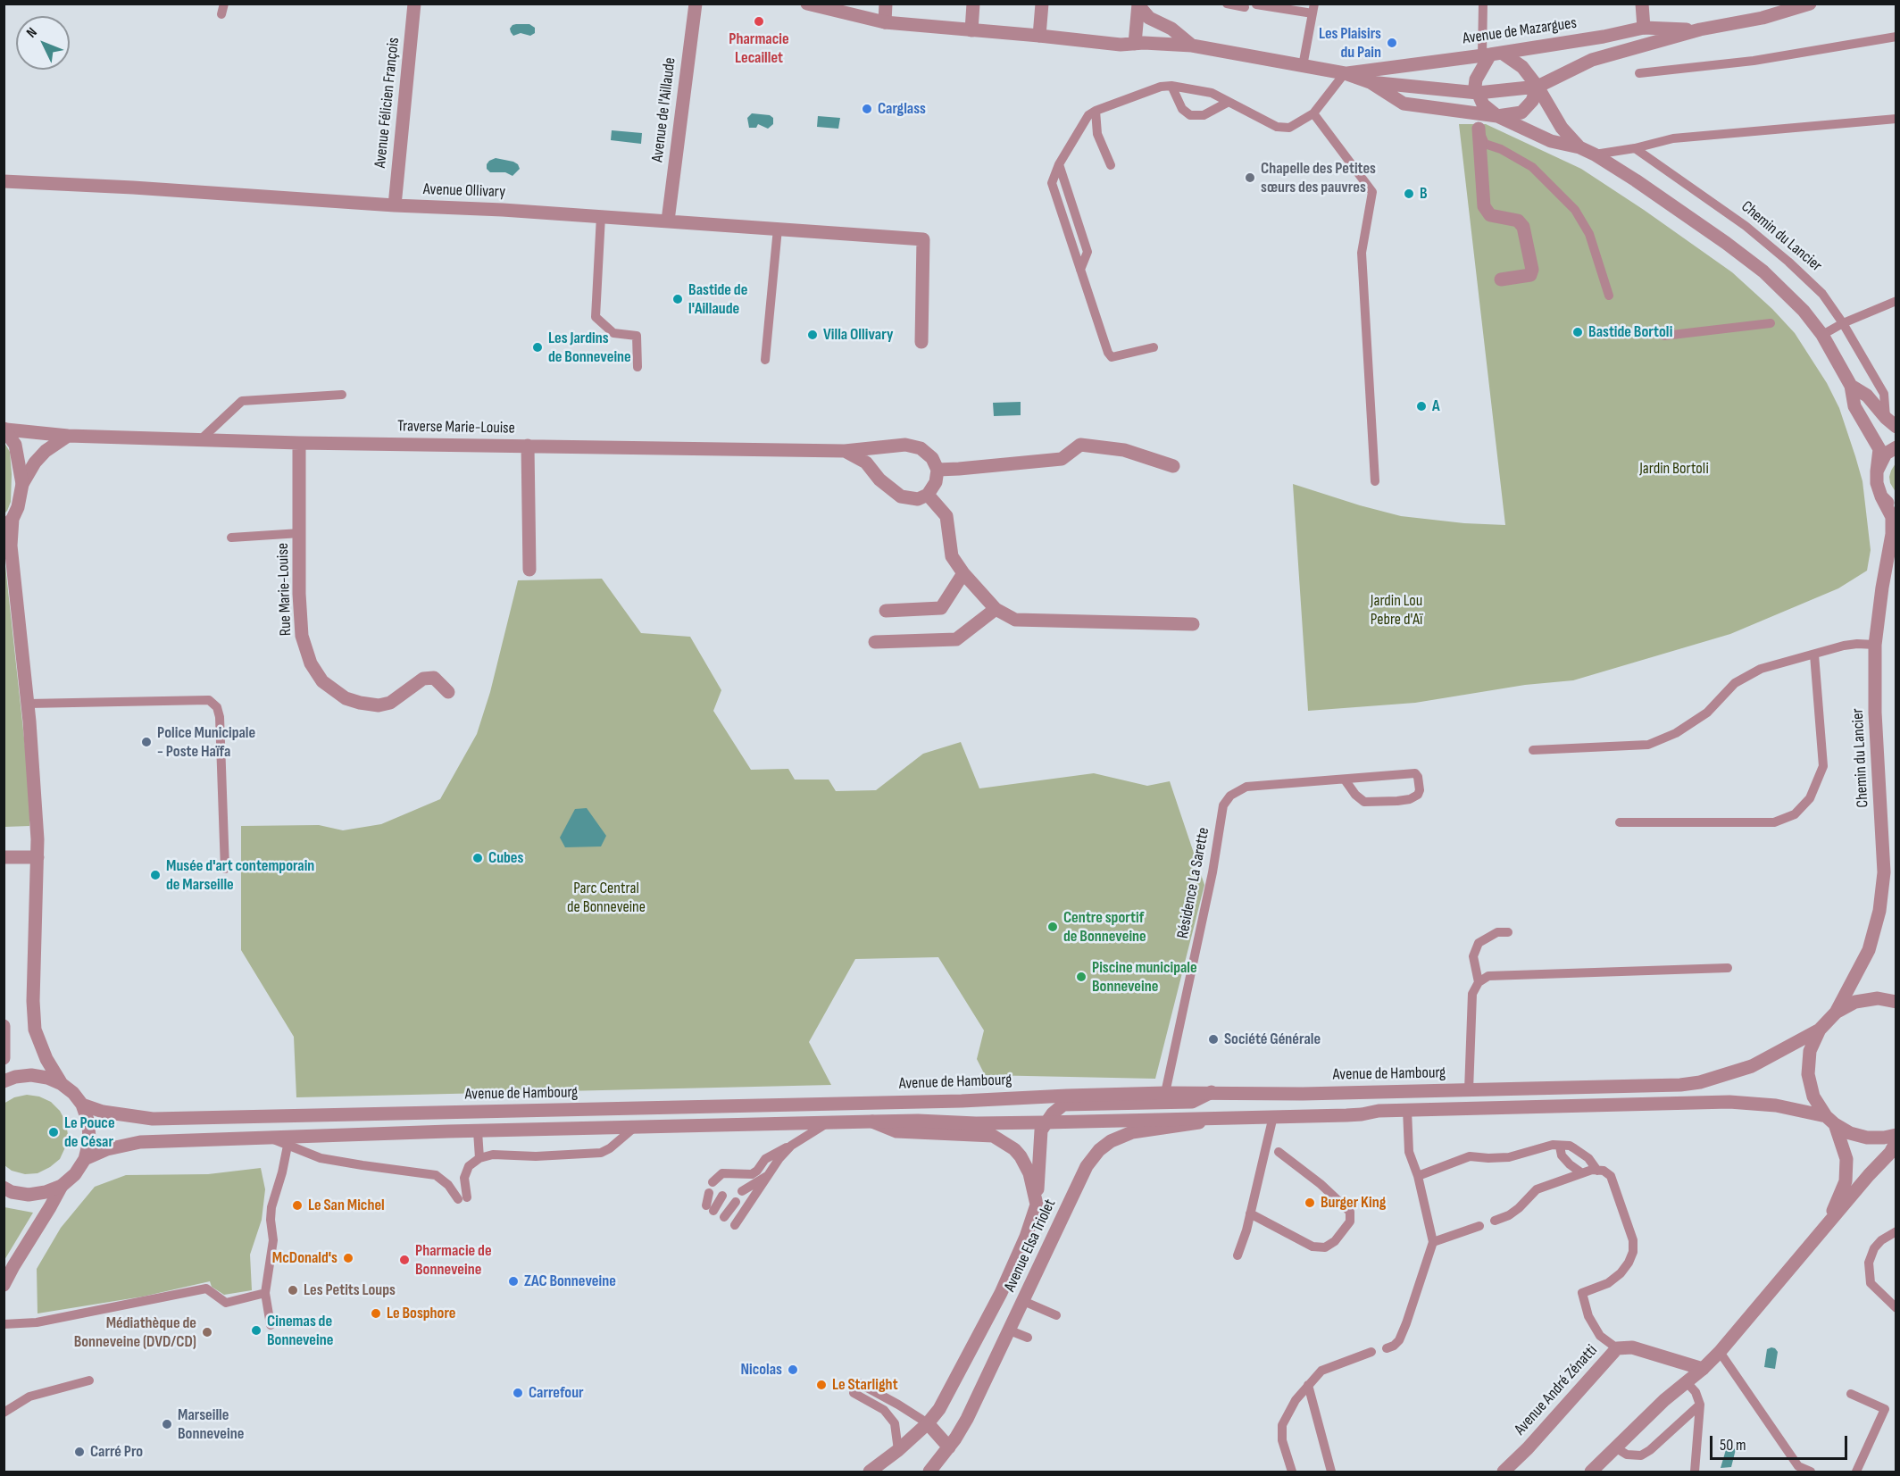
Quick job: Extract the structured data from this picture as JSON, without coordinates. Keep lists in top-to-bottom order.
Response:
{
  "streets": {
    "street": [
      "Avenue de Mazargues",
      "Avenue Félicien François",
      "Avenue de l'Aillaude",
      "Avenue Ollivary",
      "Chemin du Lancier",
      "Traverse Marie-Louise",
      "Rue Marie-Louise",
      "Avenue de Hambourg",
      "Avenue Elsa Triolet",
      "Avenue André Zénatti"
    ],
    "lane": ["Résidence La Sarette"]
  },
  "crossings": [
    ["Avenue Félicien François", "Avenue Ollivary"],
    ["Avenue de l'Aillaude", "Avenue Ollivary"],
    ["Traverse Marie-Louise", "Rue Marie-Louise"],
    ["Résidence La Sarette", "Avenue de Hambourg"]
  ],
  "parks": ["Jardin Bortoli", "Jardin Lou Pebre d'Aï", "Parc Central de Bonneveine"],
  "places": [
    "Pharmacie Lecaillet",
    "Les Plaisirs du Pain",
    "Carglass",
    "Chapelle des Petites sœurs des pauvres",
    "B",
    "Bastide de l'Aillaude",
    "Bastide Bortoli",
    "Villa Ollivary",
    "Les Jardins de Bonneveine",
    "A",
    "Police Municipale - Poste Haïfa",
    "Cubes",
    "Musée d'art contemporain de Marseille",
    "Centre sportif de Bonneveine",
    "Piscine municipale Bonneveine",
    "Société Générale",
    "Le Pouce de César",
    "Burger King",
    "Le San Michel",
    "McDonald's",
    "Pharmacie de Bonneveine",
    "ZAC Bonneveine",
    "Les Petits Loups",
    "Le Bosphore",
    "Cinemas de Bonneveine",
    "Médiathèque de Bonneveine (DVD/CD)",
    "Nicolas",
    "Le Starlight",
    "Carrefour",
    "Marseille Bonneveine",
    "Carré Pro"
  ],
  "scale_bar": "50 m",
  "north": "top left"
}
